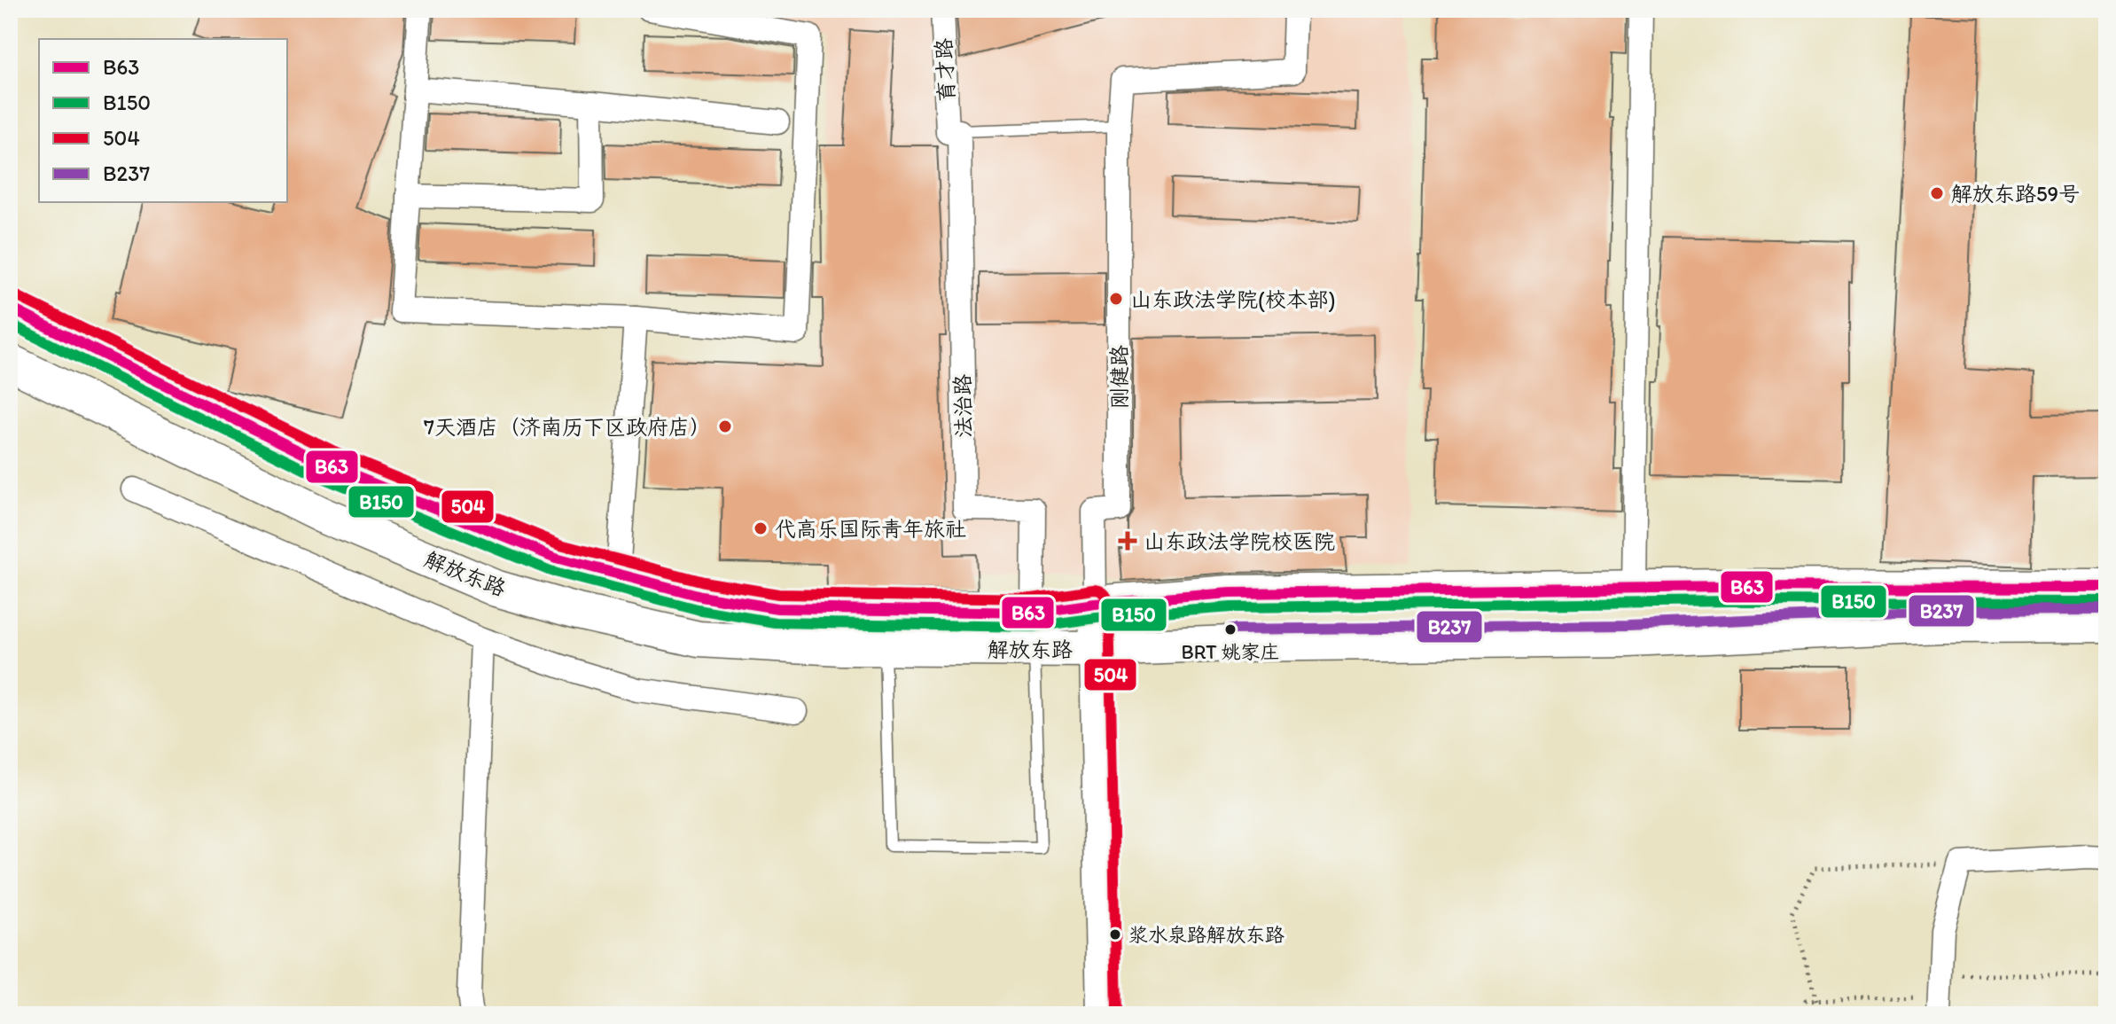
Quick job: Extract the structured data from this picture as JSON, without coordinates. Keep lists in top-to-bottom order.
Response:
{
  "streets": {
    "main road": ["解放东路"],
    "street": ["育才路", "刚健路", "法治路"]
  },
  "crossings": [
    ["育才路", "法治路"],
    ["刚健路", "解放东路"],
    ["法治路", "解放东路"]
  ],
  "places": {
    "other": [
      "解放东路59号",
      "山东政法学院(校本部)",
      "7天酒店（济南历下区政府店）",
      "代高乐国际青年旅社",
      "BRT 姚家庄",
      "浆水泉路解放东路"
    ],
    "health": ["山东政法学院校医院"]
  },
  "lines": [
    "transit line 504",
    "transit line B63",
    "transit line B150",
    "transit line B237"
  ],
  "legend": [
    "B63",
    "B150",
    "504",
    "B237"
  ]
}
